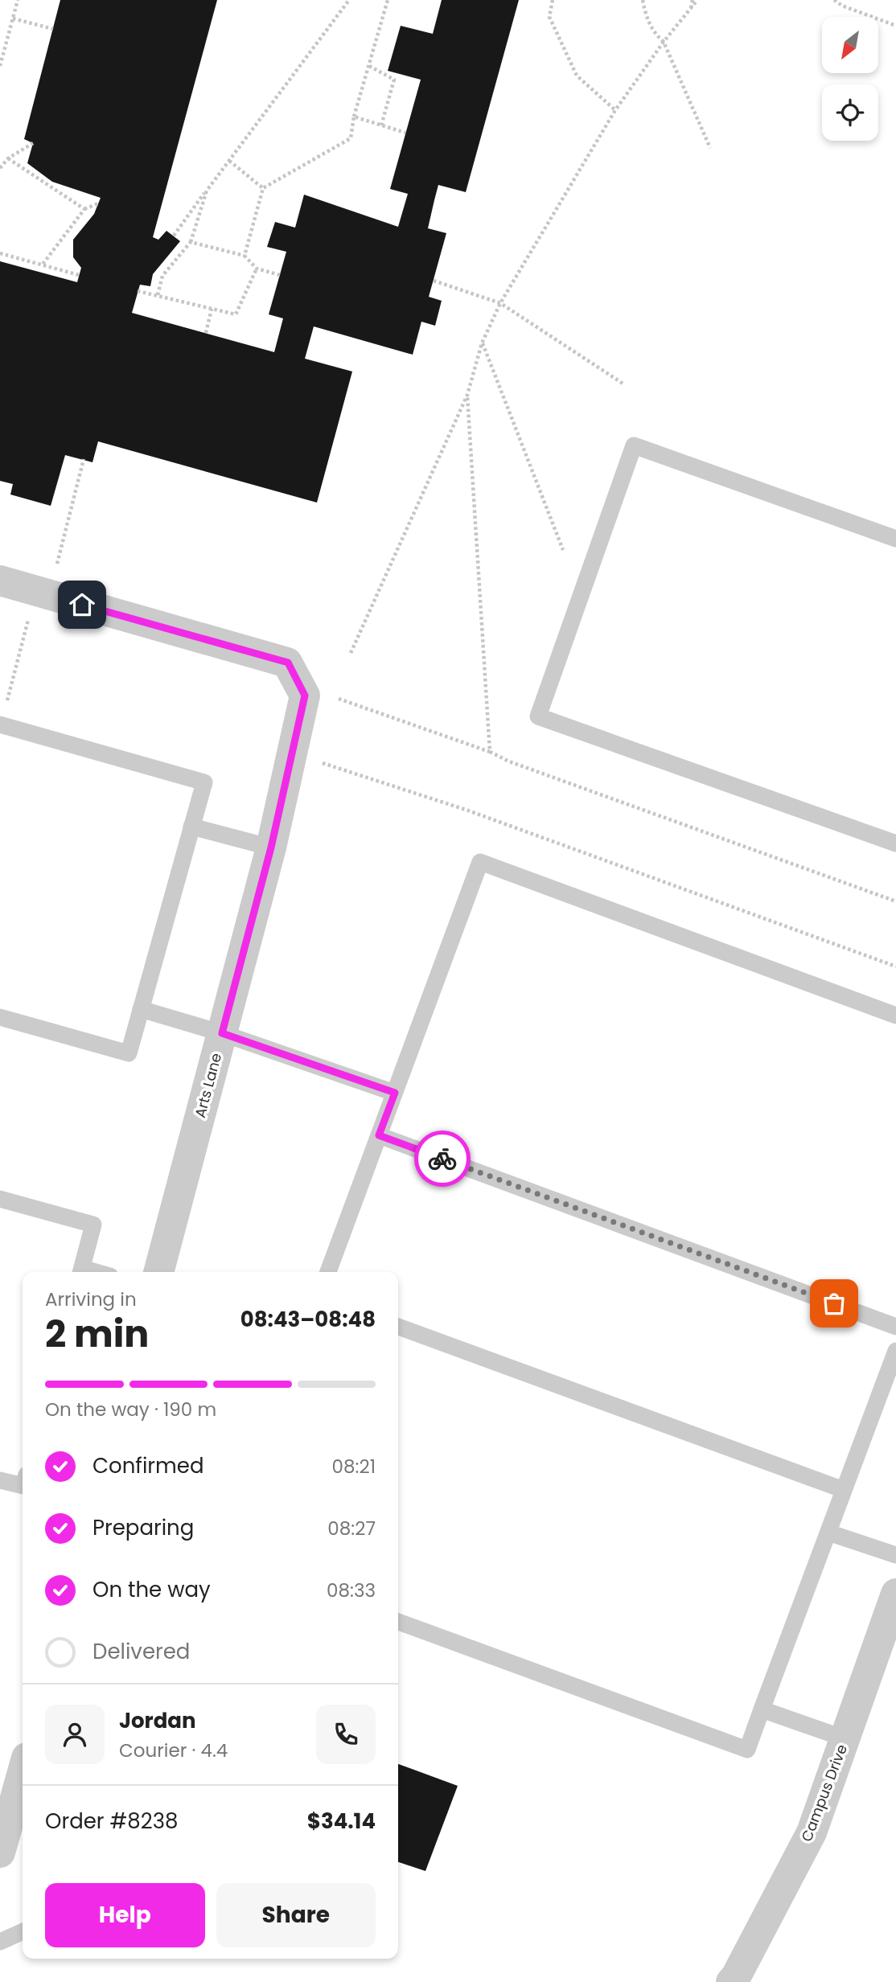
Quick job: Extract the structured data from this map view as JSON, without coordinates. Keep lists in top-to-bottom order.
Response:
{
  "streets": {
    "street": ["Arts Lane", "Campus Drive"]
  },
  "north": "bottom left",
  "page": {
    "heading": ["2 min", "Arriving in", "08:43–08:48"],
    "panel": [
      "Jordan",
      "Courier · 4.4",
      "Order #8238",
      "$34.14"
    ],
    "bar": "On the way · 190 m",
    "list": [
      ["Confirmed", "08:21"],
      ["Preparing", "08:27"],
      ["On the way", "08:33"],
      "Delivered"
    ],
    "buttons": ["Help", "Share"]
  }
}
